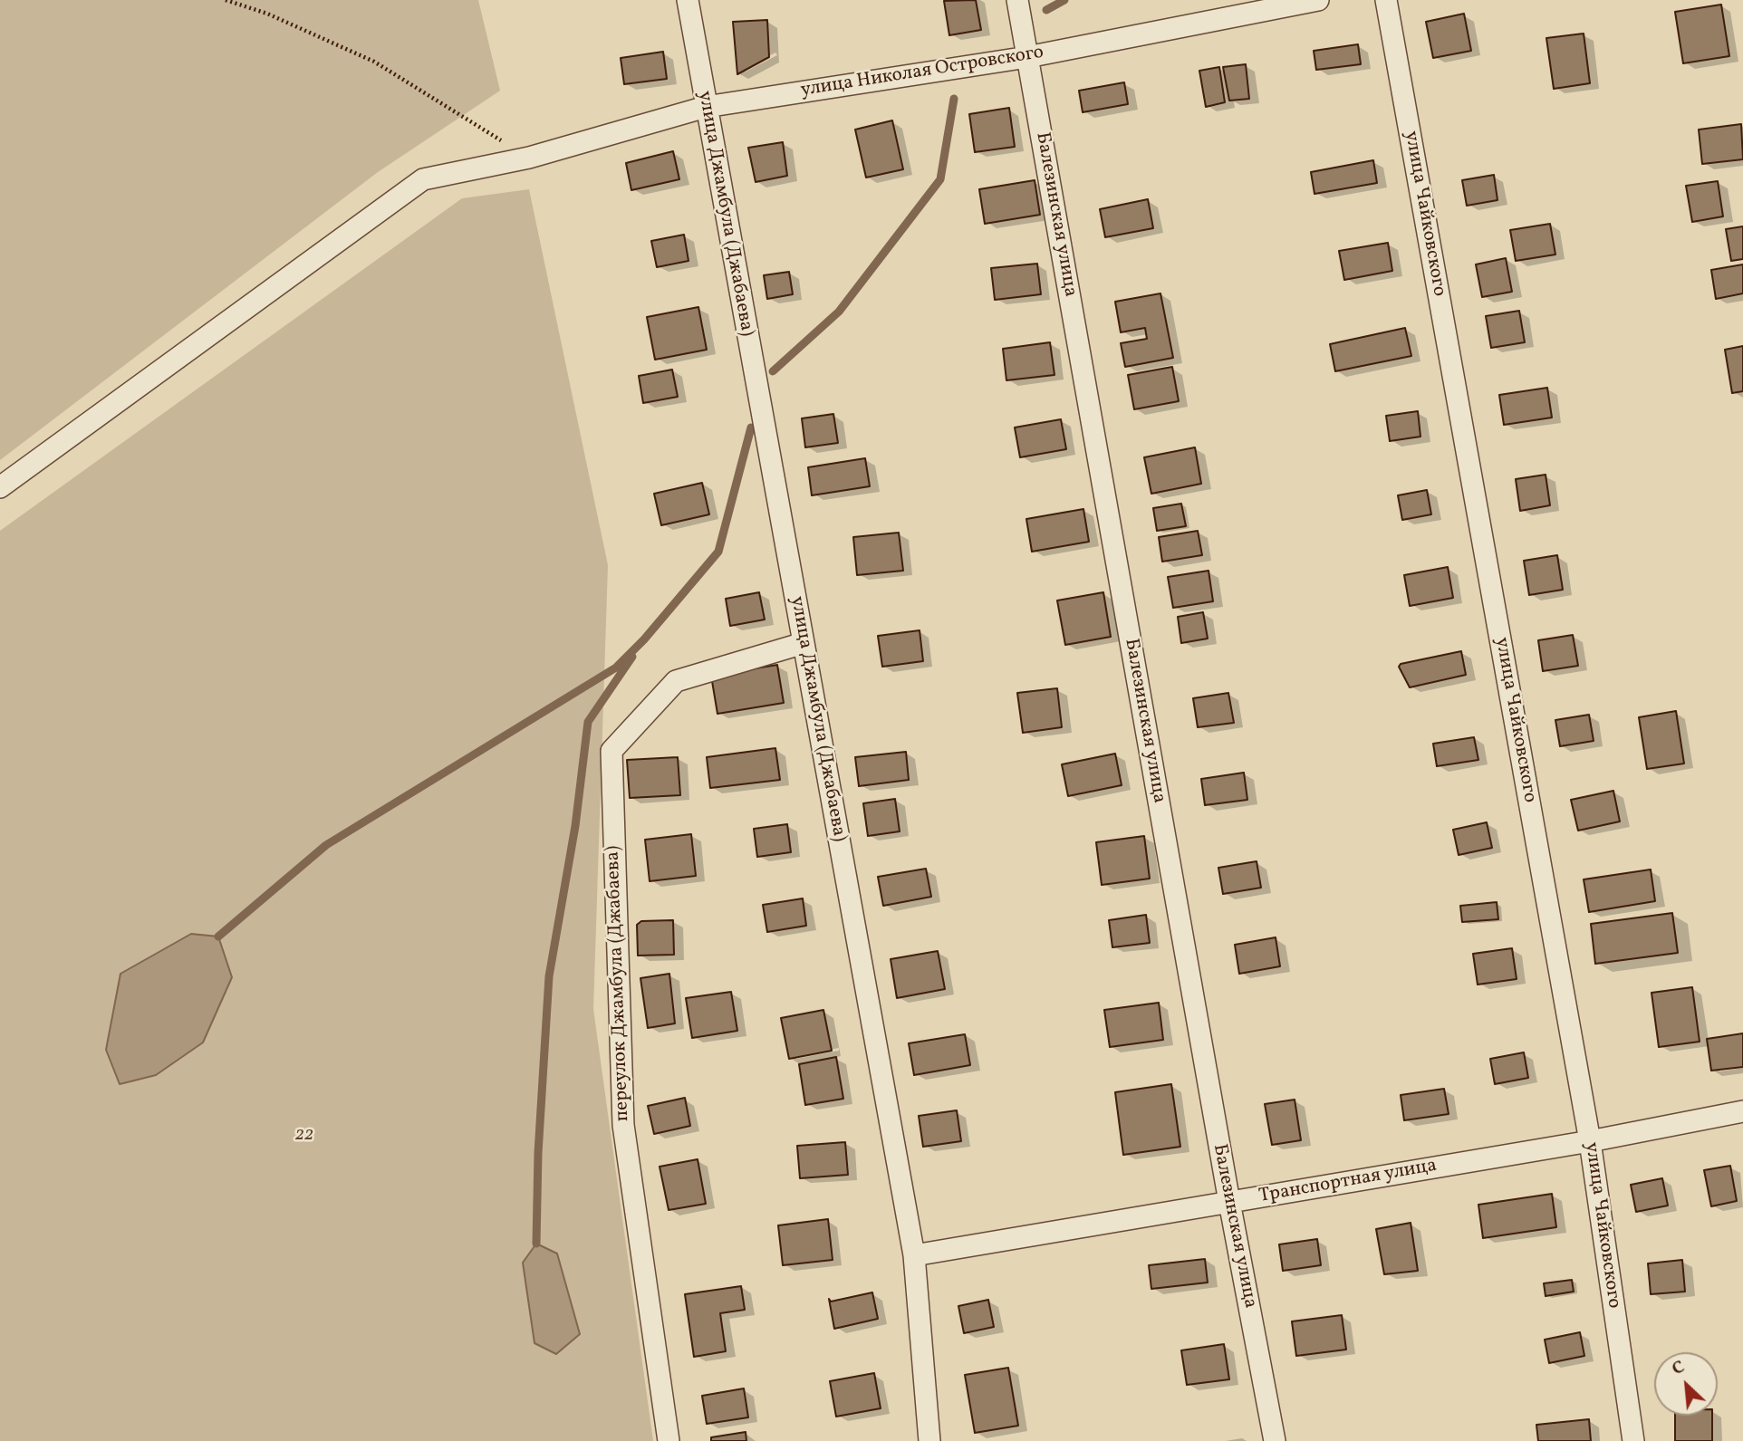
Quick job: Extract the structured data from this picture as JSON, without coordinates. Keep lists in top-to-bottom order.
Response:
{
  "streets": {
    "street": [
      "улица Николая Островского",
      "улица Джамбула (Джабаева)",
      "улица Чайковского",
      "Балезинская улица",
      "переулок Джамбула (Джабаева)",
      "Транспортная улица"
    ]
  },
  "crossings": [
    ["улица Николая Островского", "улица Джамбула (Джабаева)"],
    ["улица Николая Островского", "Балезинская улица"],
    ["улица Джамбула (Джабаева)", "переулок Джамбула (Джабаева)"],
    ["улица Джамбула (Джабаева)", "Транспортная улица"],
    ["улица Чайковского", "Транспортная улица"],
    ["Балезинская улица", "Транспортная улица"]
  ],
  "parks": ["22"],
  "north": "top left"
}
